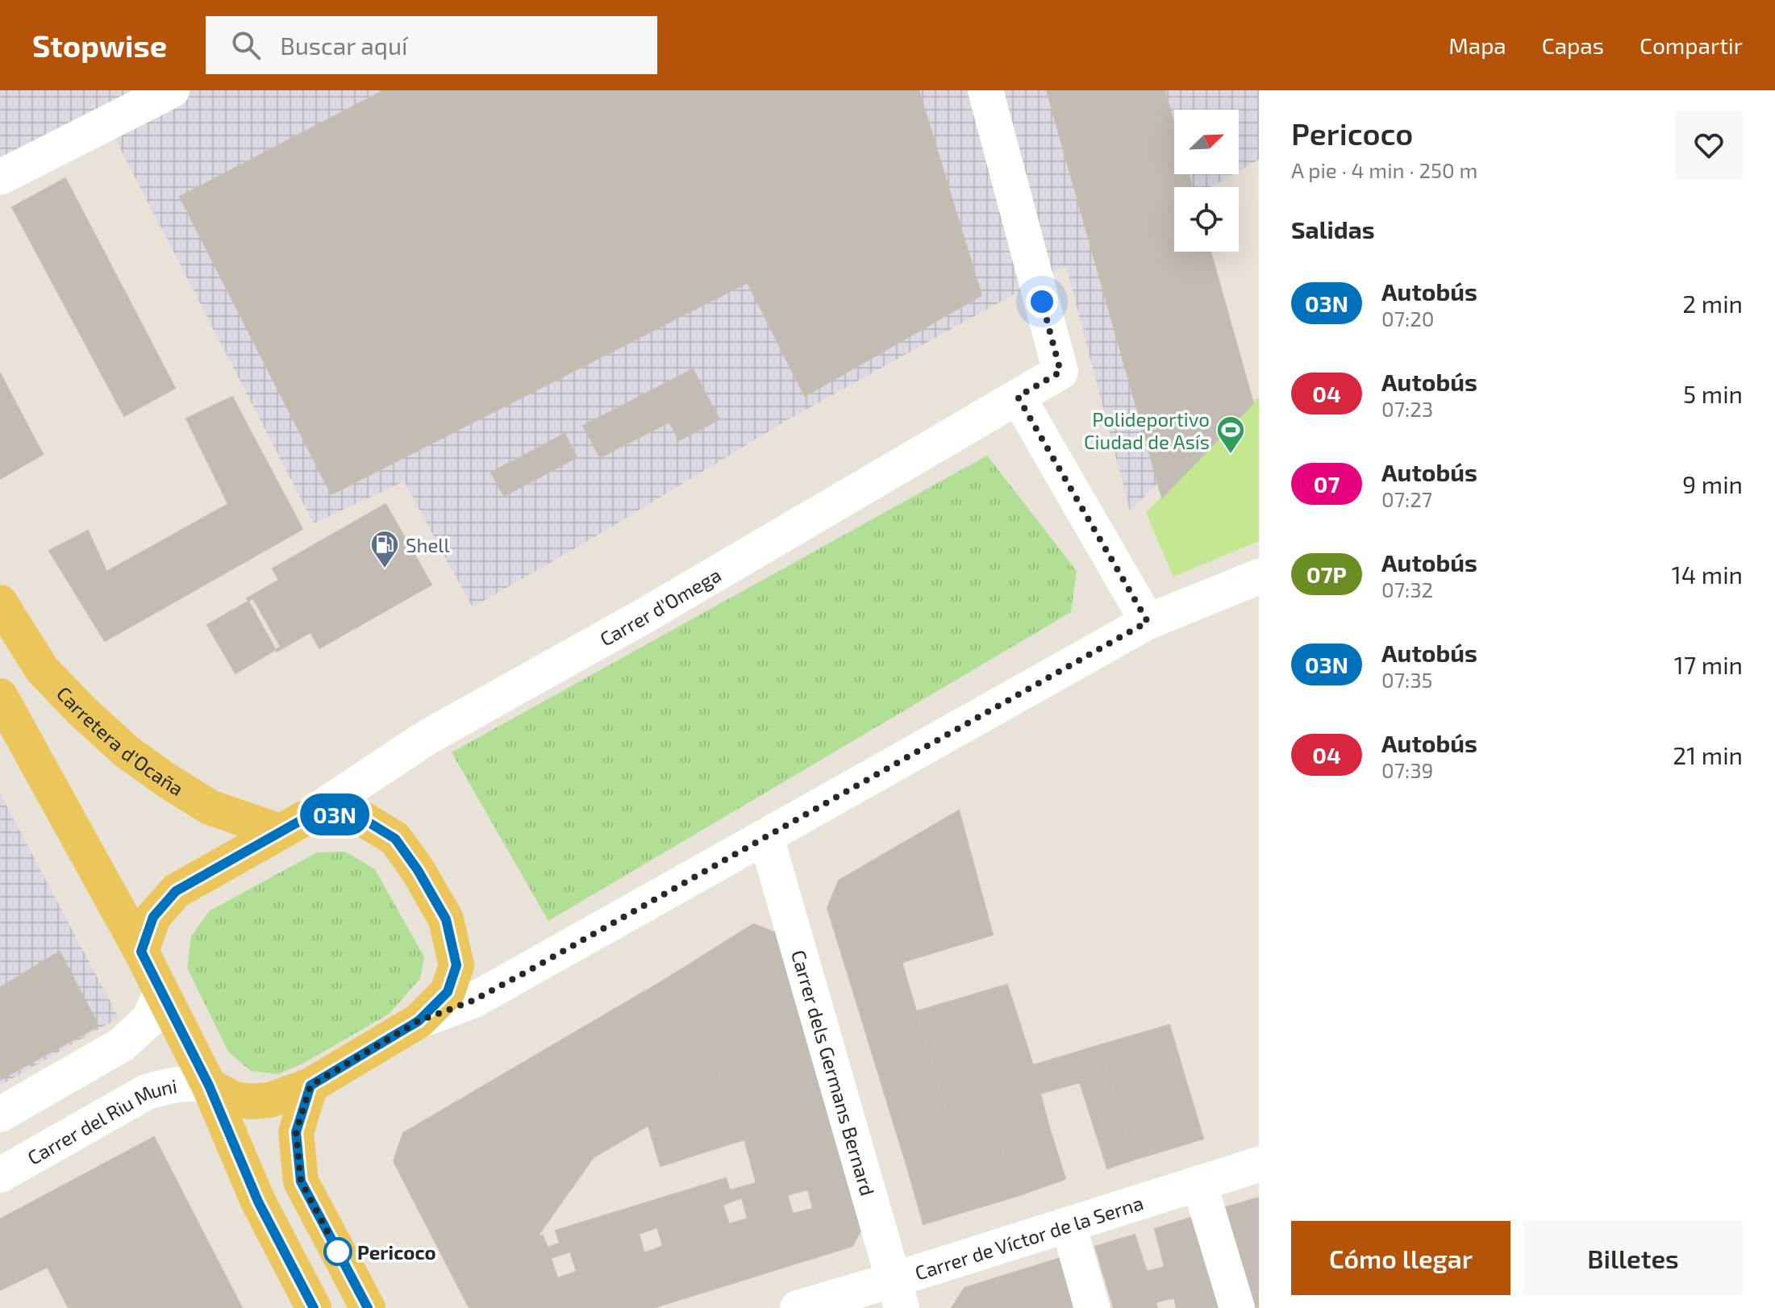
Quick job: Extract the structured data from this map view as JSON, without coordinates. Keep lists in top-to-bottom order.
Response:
{
  "streets": {
    "main road": ["Carrer d'Omega", "Carretera d'Ocaña"],
    "street": ["Carrer dels Germans Bernard", "Carrer del Riu Muni", "Carrer de Víctor de la Serna"]
  },
  "crossings": [
    ["Carrer d'Omega", "Carretera d'Ocaña"],
    ["Carrer d'Omega", "Carrer dels Germans Bernard"],
    ["Carrer d'Omega", "Carrer del Riu Muni"],
    ["Carrer dels Germans Bernard", "Carrer de Víctor de la Serna"]
  ],
  "places": {
    "sports": ["Polideportivo Ciudad de Asís"],
    "fuel station": ["Shell"],
    "other": ["Pericoco"]
  },
  "lines": ["bus line 03N"],
  "north": "top right",
  "page": {
    "header": "Stopwise",
    "search": "Buscar aquí",
    "nav": ["Mapa", "Capas", "Compartir"],
    "on_map": "03N",
    "heading": [
      ["Pericoco", "A pie · 4 min · 250 m"],
      "Salidas"
    ],
    "list": [
      {
        "mark": "03N",
        "name": "Autobús",
        "note": "07:20",
        "value": "2 min"
      },
      {
        "mark": "04",
        "name": "Autobús",
        "note": "07:23",
        "value": "5 min"
      },
      {
        "mark": "07",
        "name": "Autobús",
        "note": "07:27",
        "value": "9 min"
      },
      {
        "mark": "07P",
        "name": "Autobús",
        "note": "07:32",
        "value": "14 min"
      },
      {
        "mark": "03N",
        "name": "Autobús",
        "note": "07:35",
        "value": "17 min"
      },
      {
        "mark": "04",
        "name": "Autobús",
        "note": "07:39",
        "value": "21 min"
      }
    ],
    "buttons": ["Cómo llegar", "Billetes"]
  }
}
